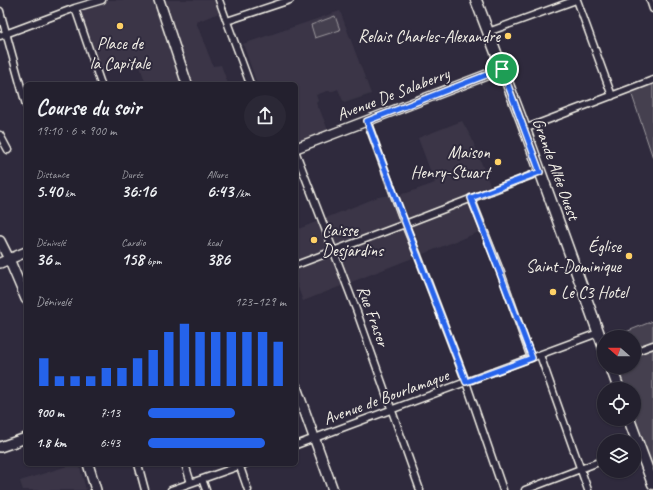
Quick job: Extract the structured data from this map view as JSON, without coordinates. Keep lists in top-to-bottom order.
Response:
{
  "streets": {
    "main road": ["Avenue De Salaberry", "Grande Allée Ouest"],
    "street": ["Rue Fraser", "Avenue de Bourlamaque"]
  },
  "crossings": [
    ["Avenue De Salaberry", "Grande Allée Ouest"],
    ["Rue Fraser", "Avenue de Bourlamaque"]
  ],
  "places": [
    "Place de la Capitale",
    "Relais Charles-Alexandre",
    "Maison Henry-Stuart",
    "Caisse Desjardins",
    "Église Saint-Dominique",
    "Le C3 Hotel"
  ],
  "north": "left",
  "page": {
    "heading": ["Course du soir", "19:10 · 6 × 900 m"],
    "stats": [
      ["Distance", "5.40 km"],
      ["Durée", "36:16"],
      ["Allure", "6:43 /km"],
      ["Dénivelé", "36 m"],
      ["Cardio", "158 bpm"],
      ["kcal", "386"]
    ],
    "chart": ["Dénivelé", "123–129 m"],
    "list": [
      {
        "name": "900 m",
        "note": "7:13"
      },
      {
        "name": "1.8 km",
        "note": "6:43"
      }
    ]
  }
}
